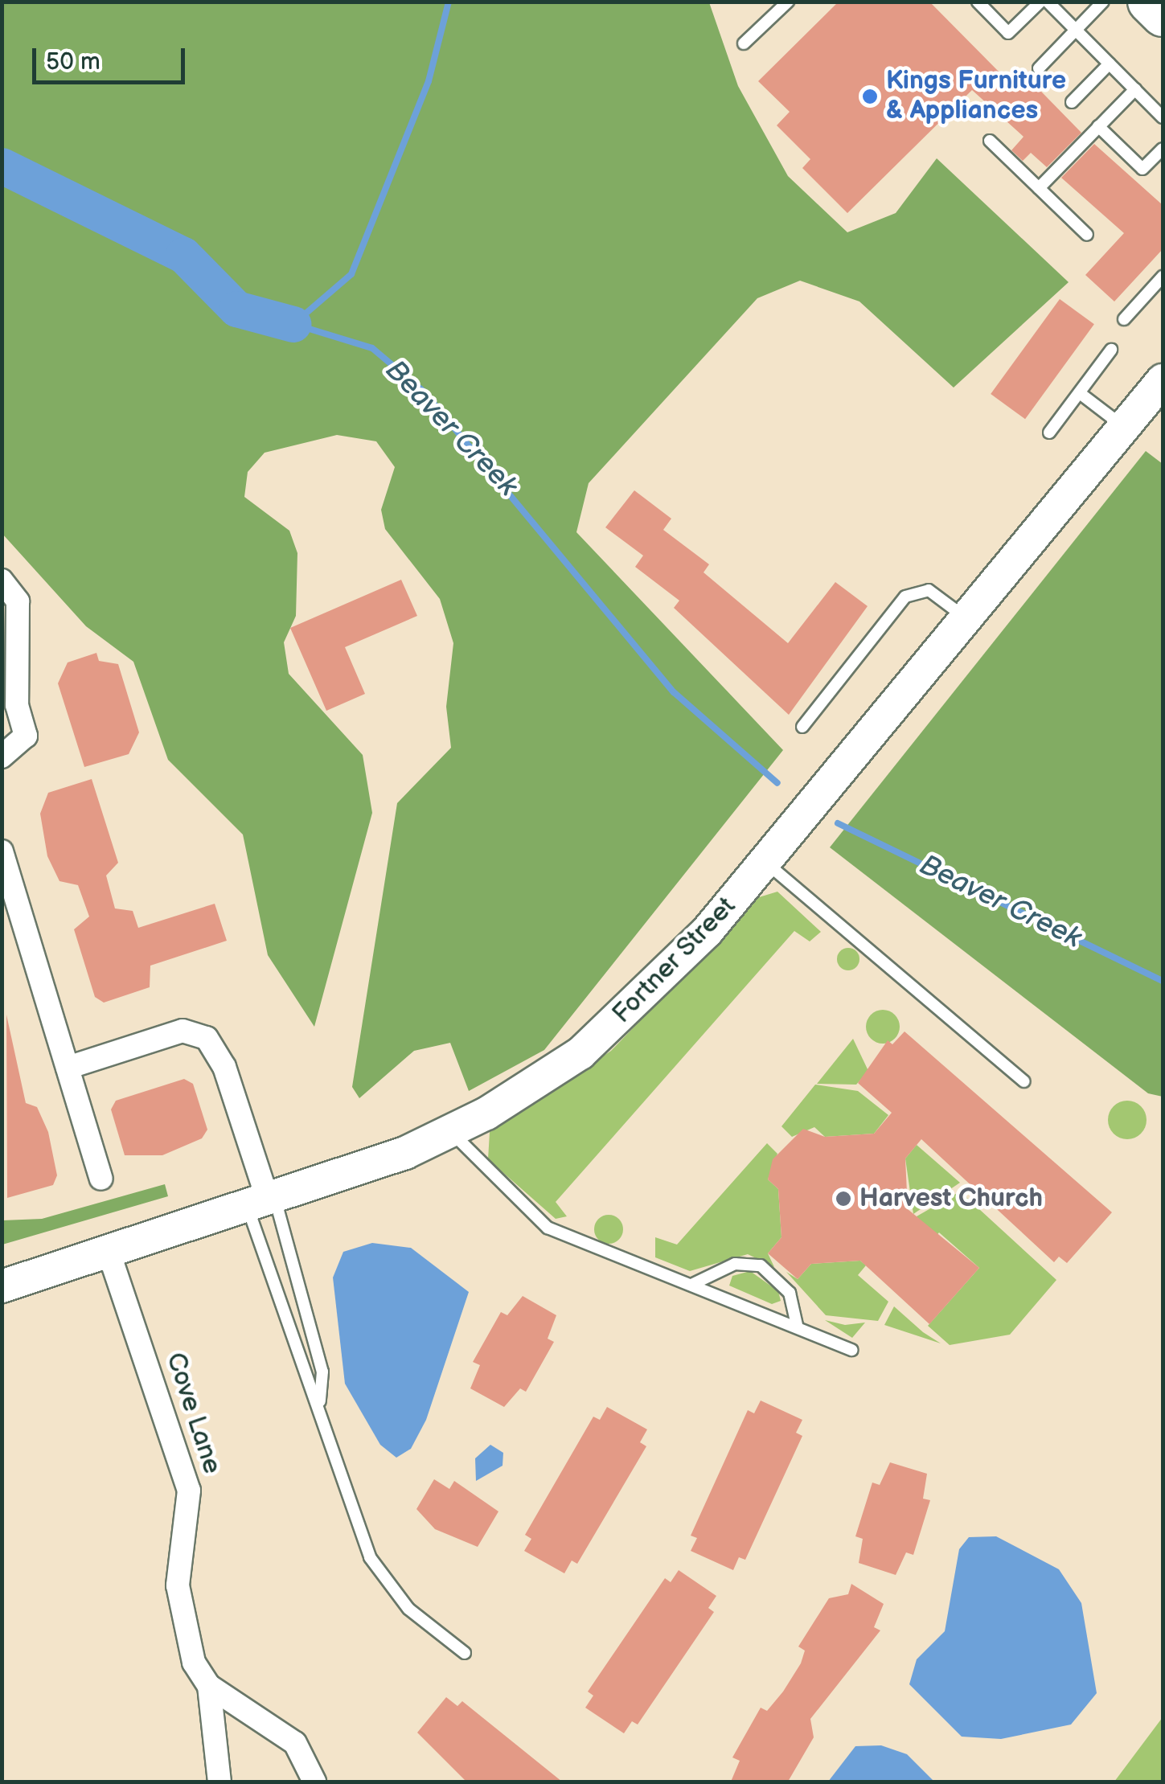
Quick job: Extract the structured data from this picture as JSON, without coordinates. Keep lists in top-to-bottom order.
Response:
{
  "streets": {
    "street": ["Fortner Street", "Cove Lane"]
  },
  "crossings": [
    ["Fortner Street", "Cove Lane"]
  ],
  "water": ["Beaver Creek"],
  "places": ["Kings Furniture & Appliances", "Harvest Church"],
  "scale_bar": "50 m"
}
